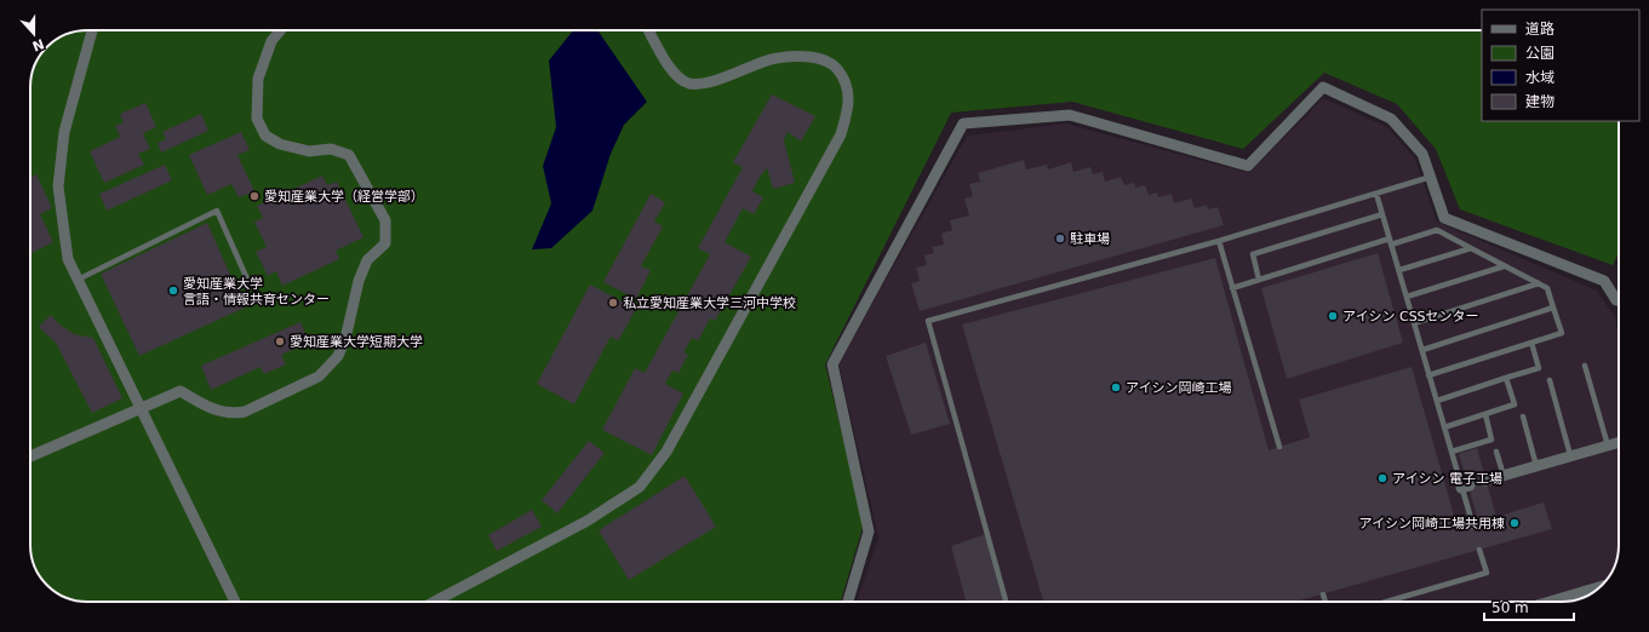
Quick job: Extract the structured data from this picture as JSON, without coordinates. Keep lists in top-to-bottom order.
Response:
{
  "places": [
    "愛知産業大学（経営学部）",
    "駐車場",
    "愛知産業大学 言語・情報共育センター",
    "私立愛知産業大学三河中学校",
    "アイシン CSSセンター",
    "愛知産業大学短期大学",
    "アイシン岡崎工場",
    "アイシン 電子工場",
    "アイシン岡崎工場共用棟"
  ],
  "legend": [
    "道路",
    "公園",
    "水域",
    "建物"
  ],
  "scale_bar": "50 m",
  "north": "bottom"
}
